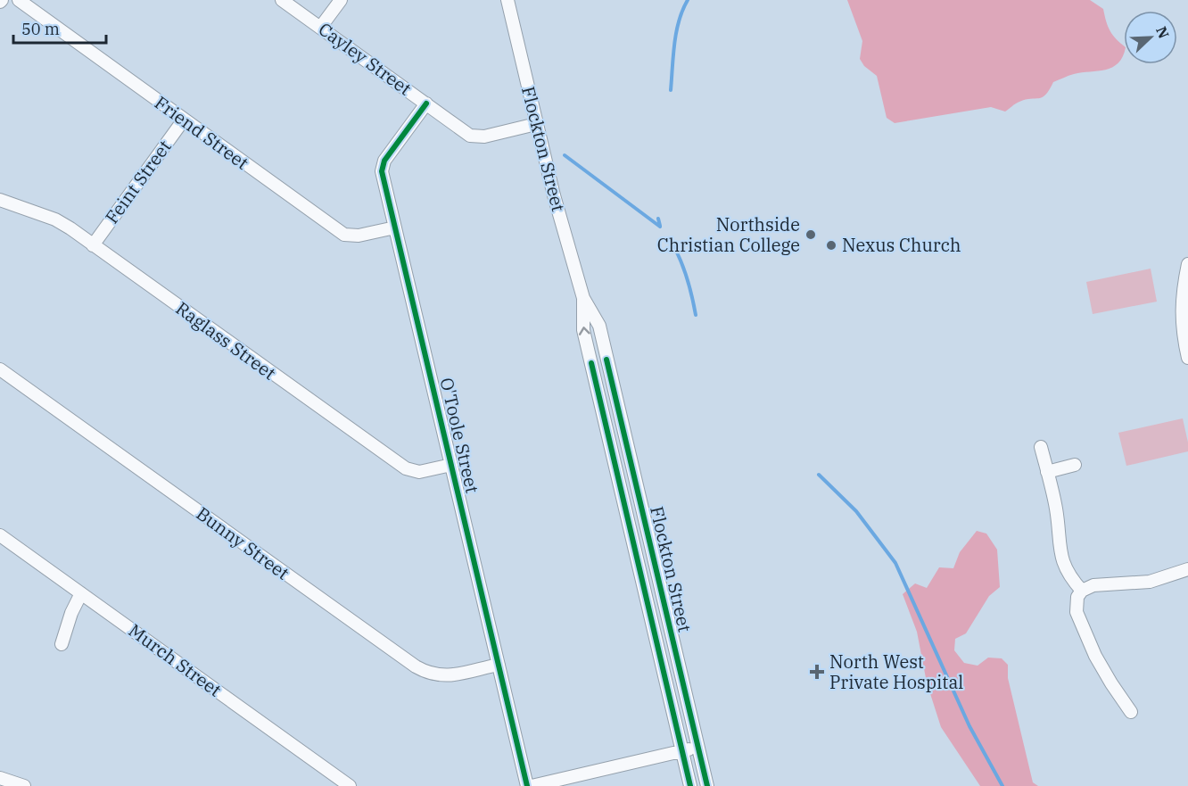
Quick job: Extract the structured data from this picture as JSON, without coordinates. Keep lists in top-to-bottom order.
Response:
{
  "streets": {
    "street": [
      "Cayley Street",
      "Friend Street",
      "Flockton Street",
      "Feint Street",
      "Raglass Street",
      "O'Toole Street",
      "Bunny Street",
      "Murch Street"
    ]
  },
  "crossings": [
    ["Cayley Street", "Flockton Street"],
    ["Cayley Street", "O'Toole Street"],
    ["Friend Street", "Feint Street"],
    ["Friend Street", "O'Toole Street"],
    ["Feint Street", "Raglass Street"],
    ["Raglass Street", "O'Toole Street"],
    ["O'Toole Street", "Bunny Street"]
  ],
  "places": {
    "other": ["Northside Christian College", "Nexus Church"],
    "health": ["North West Private Hospital"]
  },
  "scale_bar": "50 m",
  "north": "top right"
}
